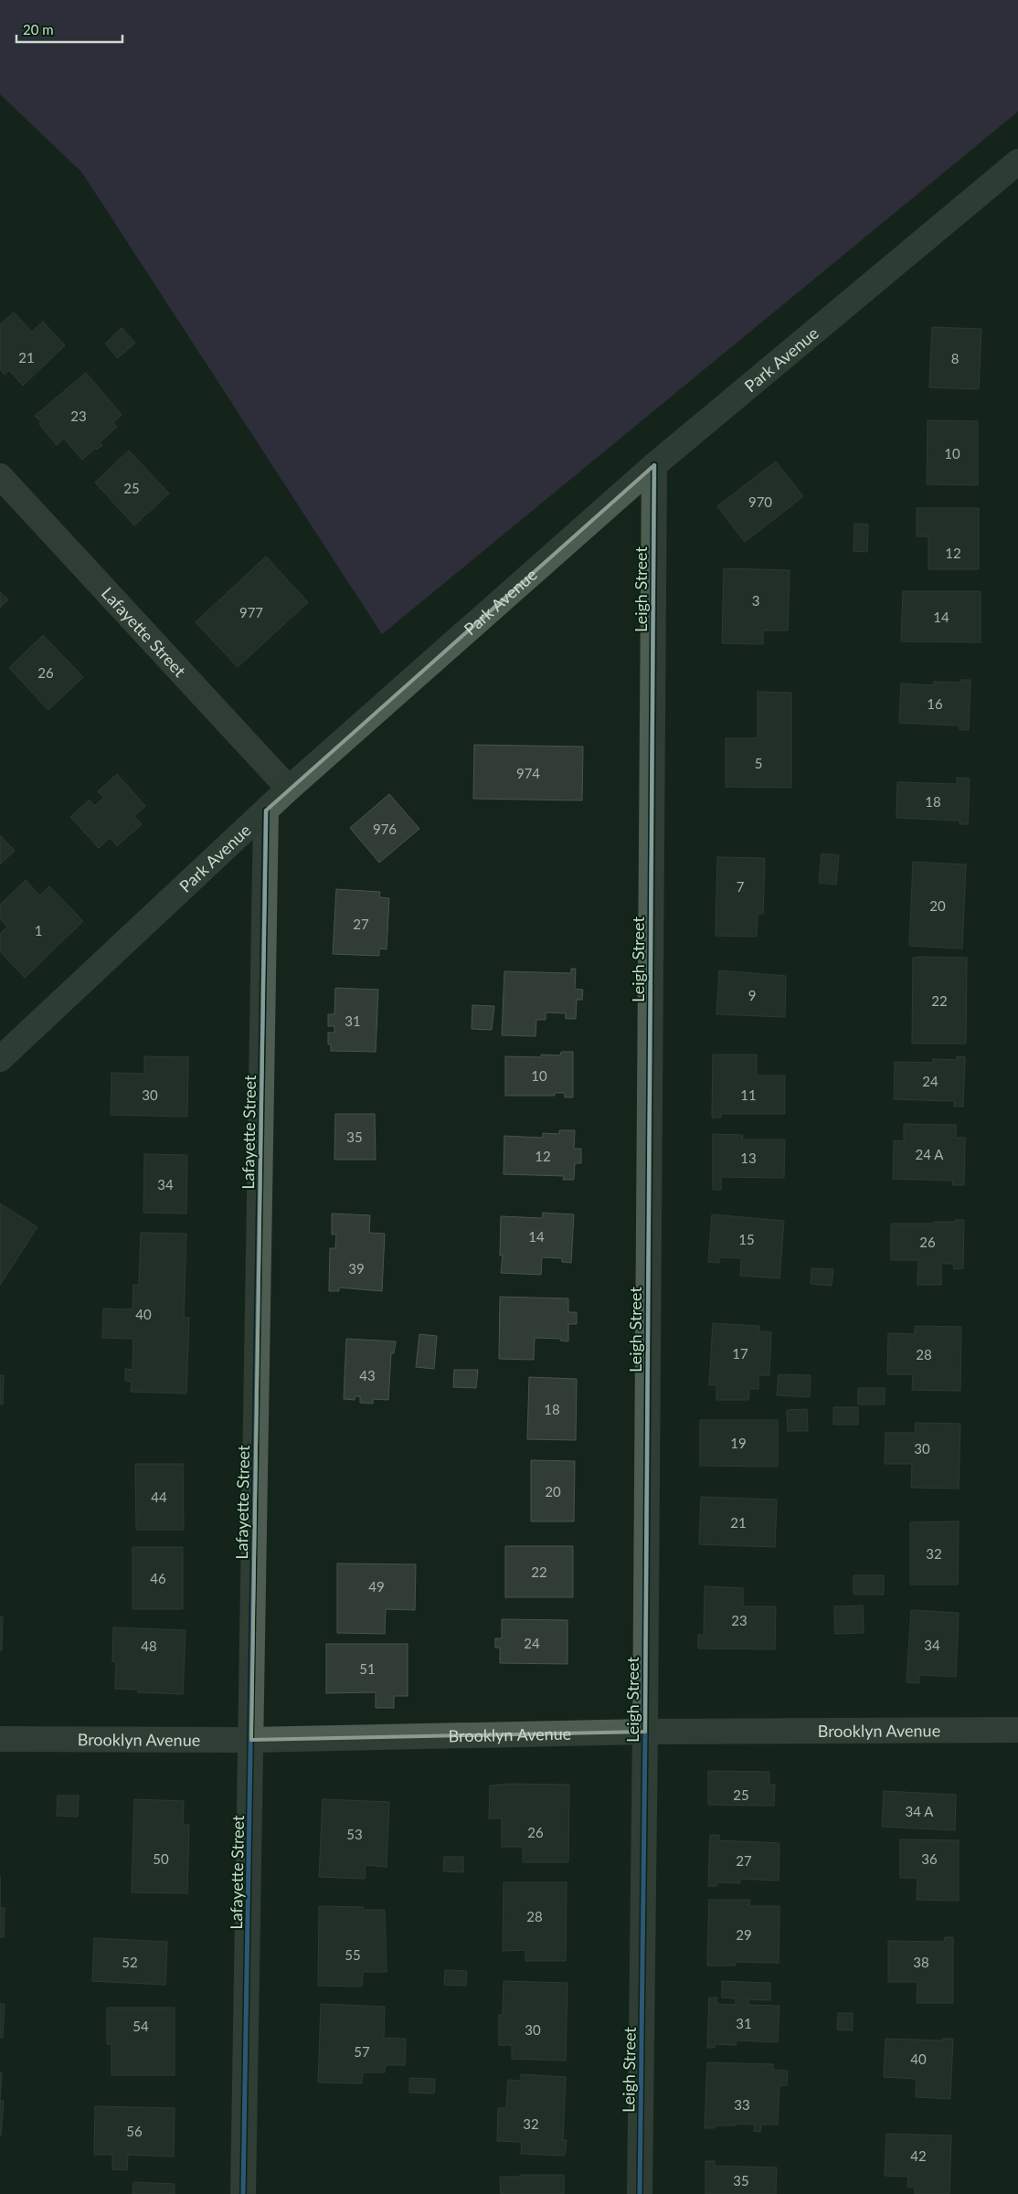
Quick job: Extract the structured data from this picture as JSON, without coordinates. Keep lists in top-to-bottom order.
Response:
{
  "streets": {
    "main road": ["Park Avenue"],
    "street": ["Leigh Street", "Lafayette Street", "Brooklyn Avenue"]
  },
  "crossings": [
    ["Park Avenue", "Leigh Street"],
    ["Park Avenue", "Lafayette Street"],
    ["Leigh Street", "Brooklyn Avenue"],
    ["Lafayette Street", "Brooklyn Avenue"]
  ],
  "house_numbers": [
    "21",
    "8",
    "23",
    "10",
    "25",
    "970",
    "12",
    "3",
    "977",
    "14",
    "26",
    "16",
    "5",
    "974",
    "18",
    "976",
    "7",
    "20",
    "27",
    "1",
    "9",
    "22",
    "31",
    "10",
    "24",
    "30",
    "11",
    "35",
    "24 A",
    "12",
    "13",
    "34",
    "14",
    "15",
    "26",
    "39",
    "40",
    "17",
    "28",
    "43",
    "18",
    "19",
    "30",
    "20",
    "44",
    "21",
    "32",
    "22",
    "46",
    "49",
    "23",
    "24",
    "34",
    "48",
    "51",
    "25",
    "34 A",
    "26",
    "53",
    "50",
    "36",
    "27",
    "28",
    "29",
    "55",
    "52",
    "38",
    "31",
    "54",
    "30",
    "57",
    "40",
    "33",
    "32",
    "56",
    "42",
    "35"
  ],
  "scale_bar": "20 m"
}
